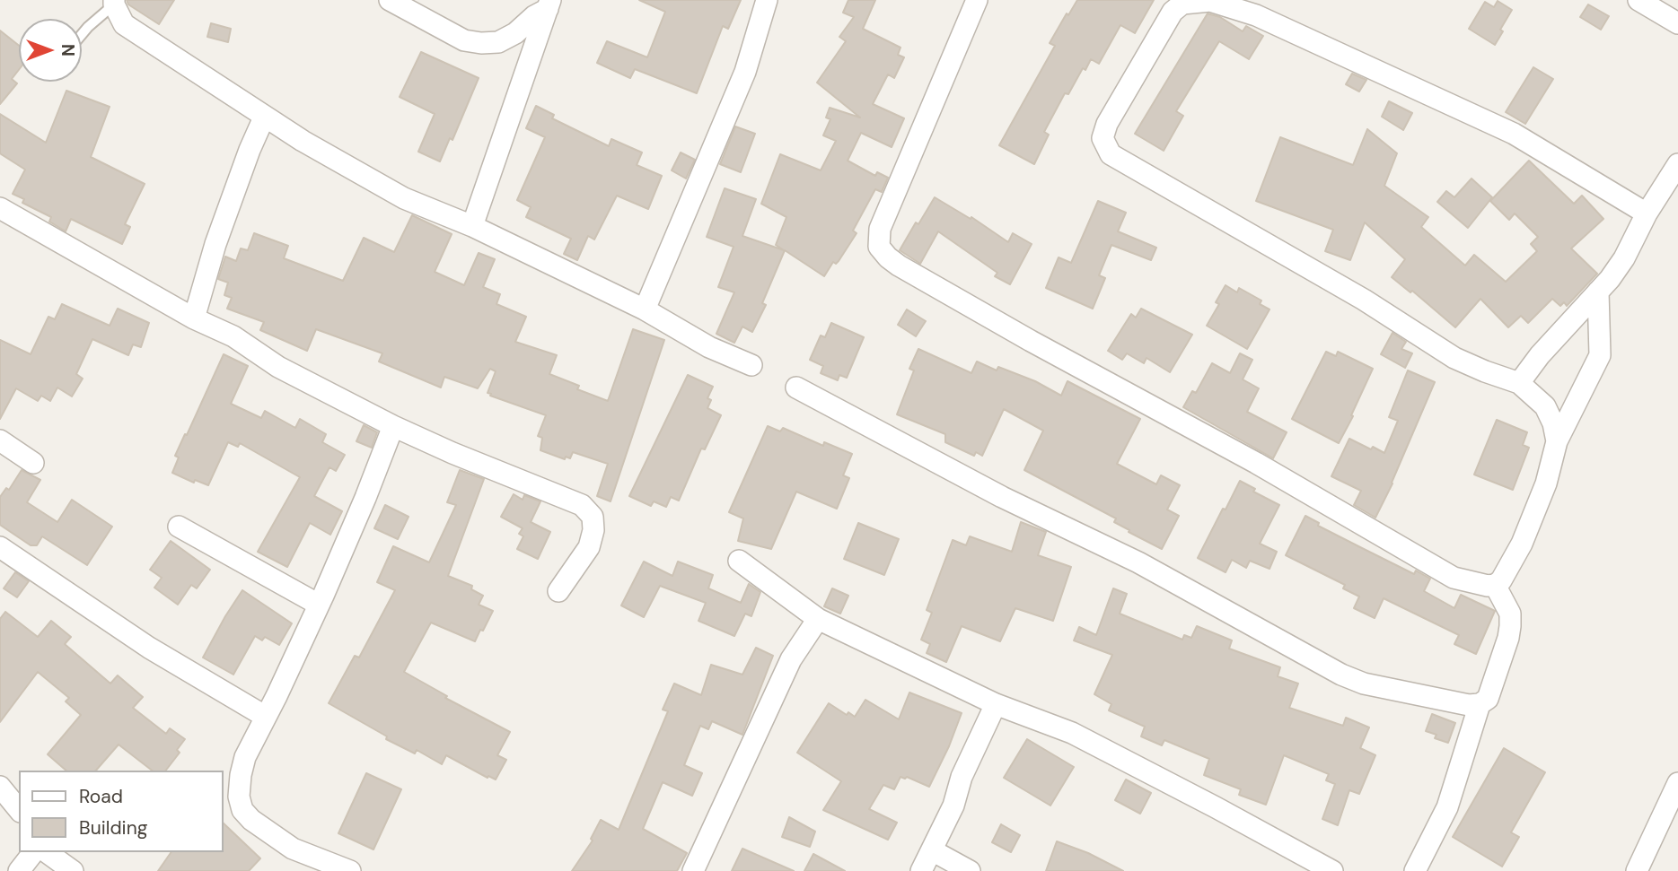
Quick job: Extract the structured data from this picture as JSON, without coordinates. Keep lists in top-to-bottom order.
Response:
{
  "legend": ["Road", "Building"],
  "north": "right"
}
